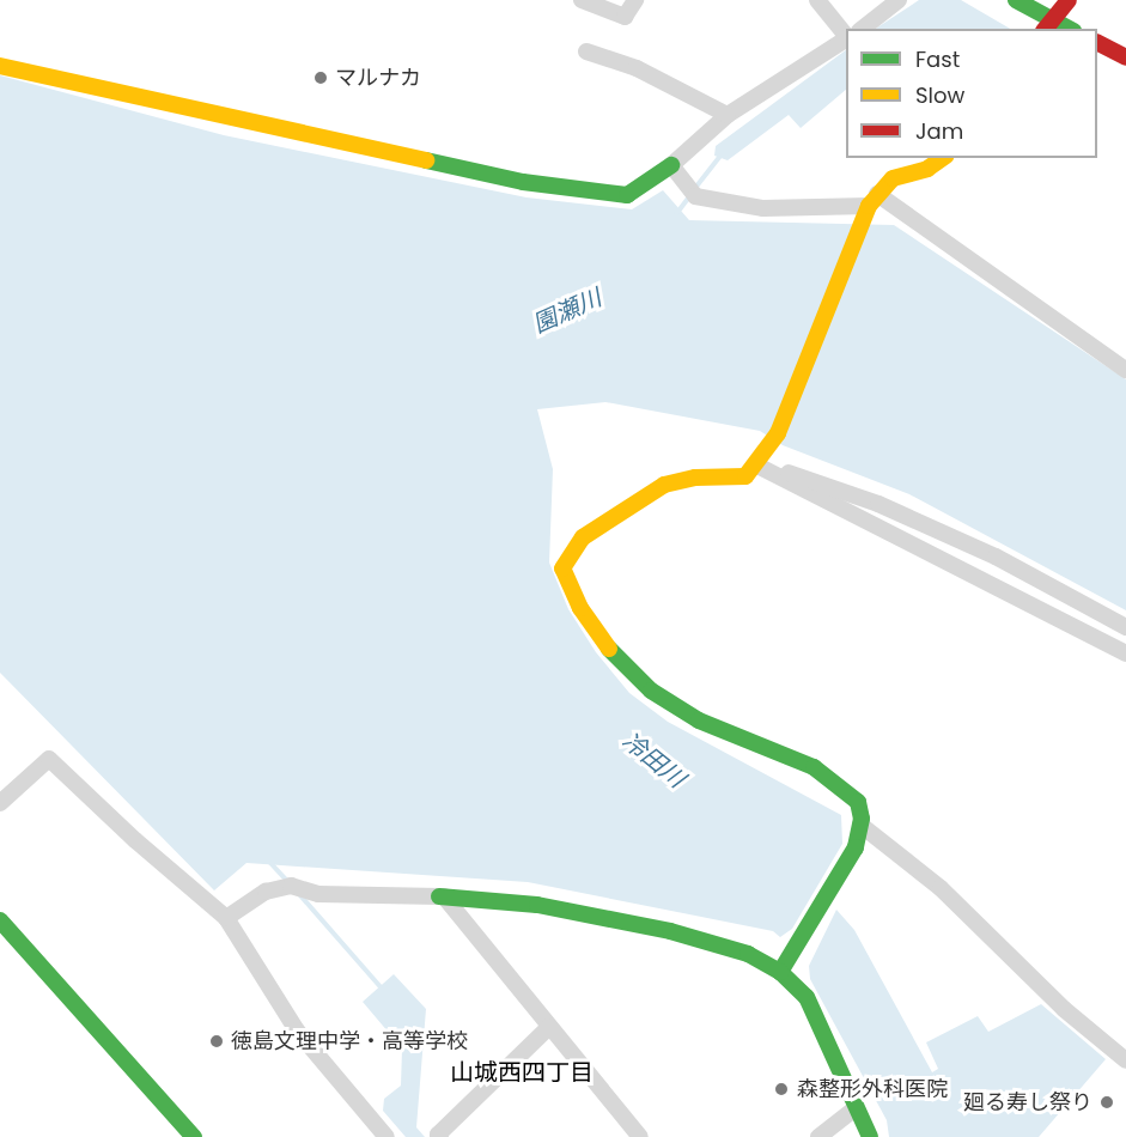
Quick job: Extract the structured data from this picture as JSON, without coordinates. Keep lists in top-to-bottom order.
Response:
{
  "districts": ["山城西四丁目"],
  "water": ["園瀬川", "冷田川"],
  "places": [
    "マルナカ",
    "徳島文理中学・高等学校",
    "森整形外科医院",
    "廻る寿し祭り"
  ],
  "legend": ["Fast", "Slow", "Jam"]
}
